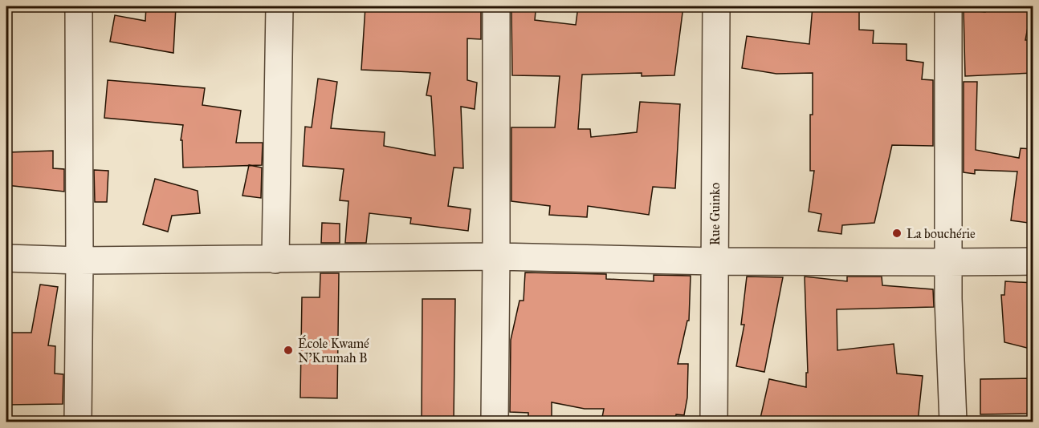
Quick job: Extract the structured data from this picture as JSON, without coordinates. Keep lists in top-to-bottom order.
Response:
{
  "streets": {
    "street": ["Rue Guinko"]
  },
  "places": ["La bouchérie", "École Kwamé N'Krumah B"]
}
